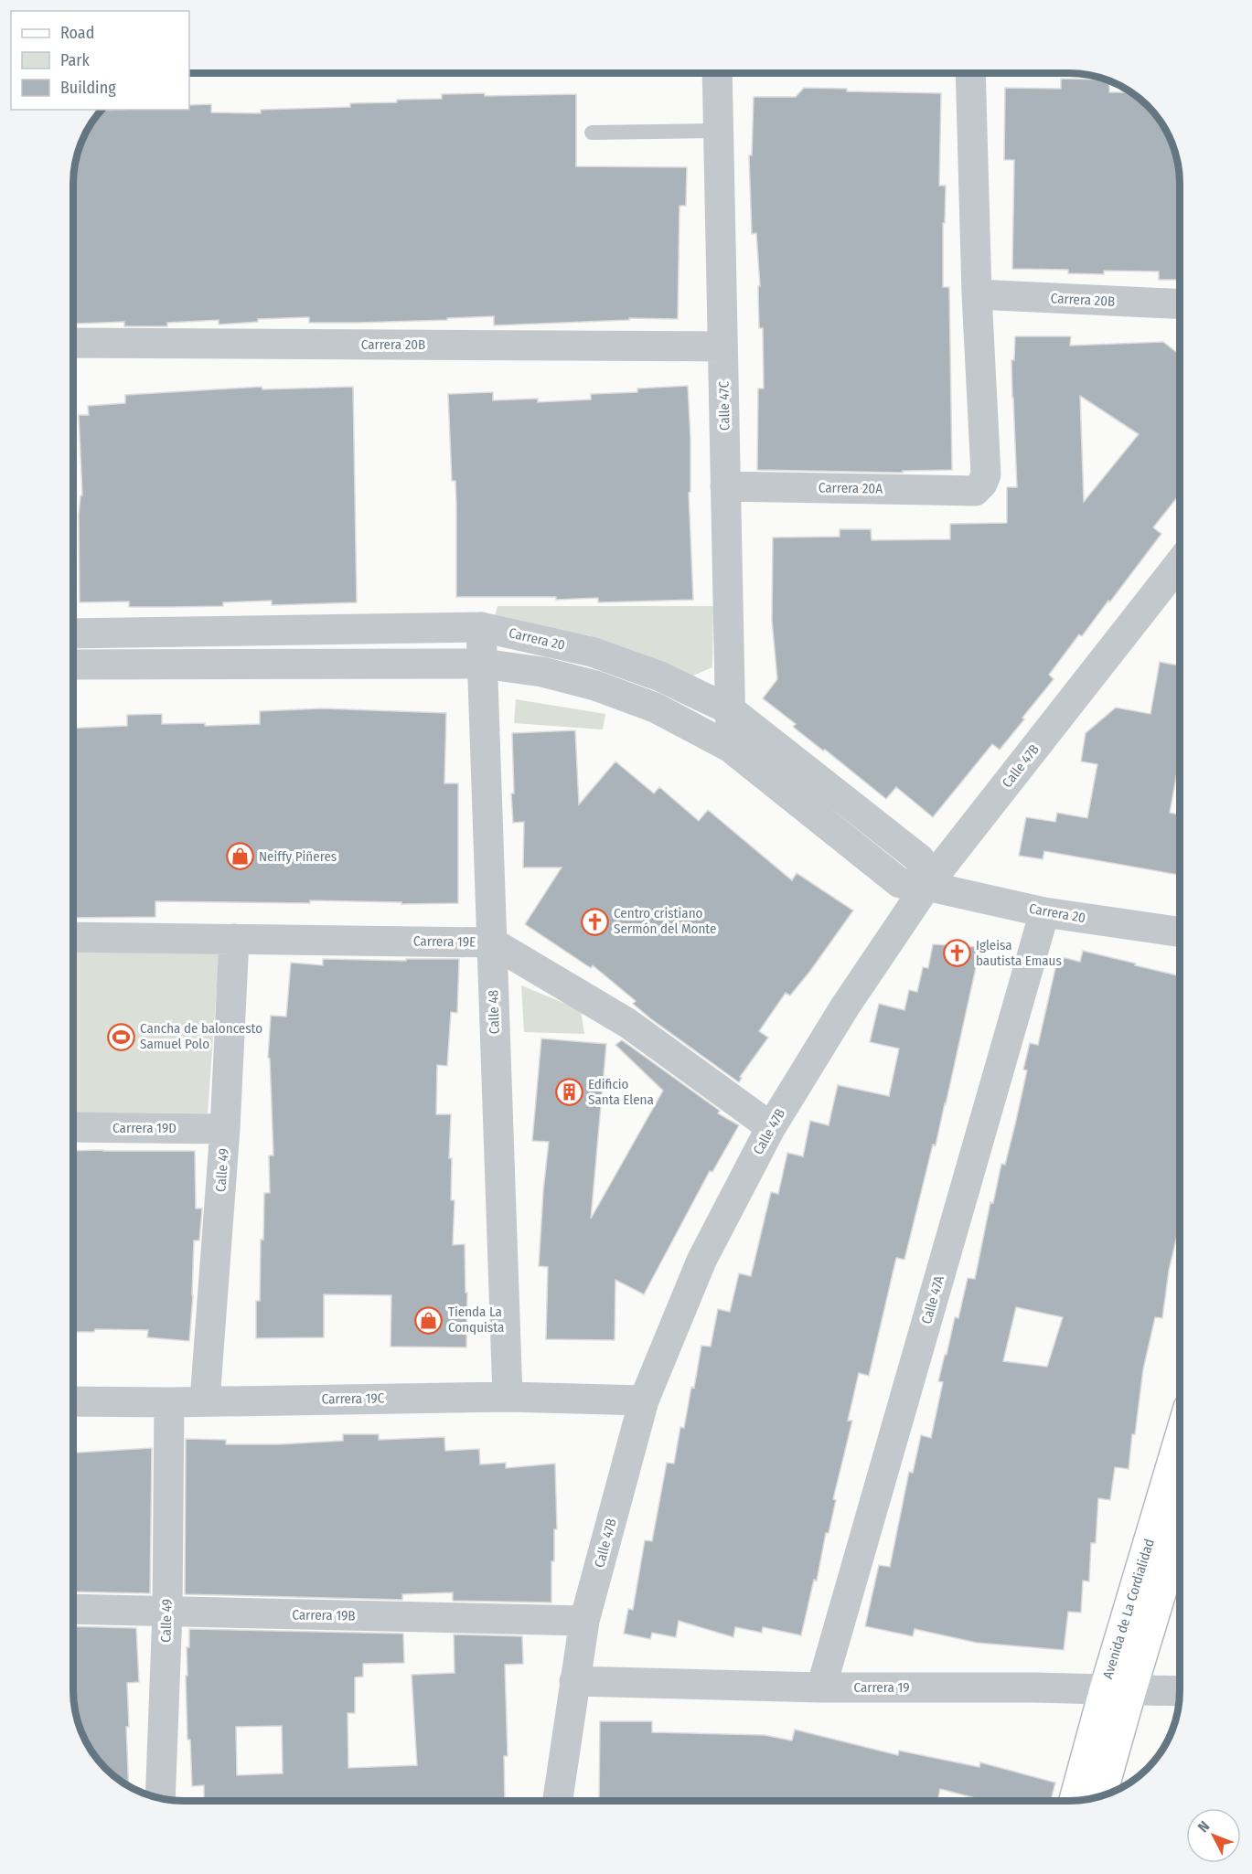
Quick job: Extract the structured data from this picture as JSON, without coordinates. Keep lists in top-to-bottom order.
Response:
{
  "streets": {
    "main road": ["Avenida de La Cordialidad"],
    "street": [
      "Carrera 20B",
      "Calle 47C",
      "Carrera 20A",
      "Carrera 20",
      "Calle 47B",
      "Carrera 19E",
      "Calle 48",
      "Carrera 19D",
      "Calle 49",
      "Calle 47A",
      "Carrera 19C",
      "Carrera 19B",
      "Carrera 19"
    ]
  },
  "crossings": [
    ["Carrera 20B", "Calle 47C"],
    ["Carrera 20B", "Carrera 20A"],
    ["Calle 47C", "Carrera 20A"],
    ["Calle 47C", "Carrera 20"],
    ["Carrera 20", "Calle 47B"],
    ["Carrera 20", "Calle 48"],
    ["Carrera 20", "Calle 47A"],
    ["Calle 47B", "Carrera 19E"],
    ["Calle 47B", "Carrera 19C"],
    ["Calle 47B", "Carrera 19B"],
    ["Calle 47B", "Carrera 19"],
    ["Carrera 19E", "Calle 48"],
    ["Carrera 19E", "Calle 49"],
    ["Calle 48", "Carrera 19C"],
    ["Carrera 19D", "Calle 49"],
    ["Calle 49", "Carrera 19C"],
    ["Calle 49", "Carrera 19B"],
    ["Calle 47A", "Carrera 19"],
    ["Avenida de La Cordialidad", "Carrera 19"]
  ],
  "places": {
    "shop": ["Neiffy Piñeres", "Tienda La Conquista"],
    "church": ["Centro cristiano Sermón del Monte", "Igleisa bautista Emaus"],
    "sports": ["Cancha de baloncesto Samuel Polo"],
    "building": ["Edificio Santa Elena"]
  },
  "legend": ["Road", "Park", "Building"],
  "north": "top left"
}
